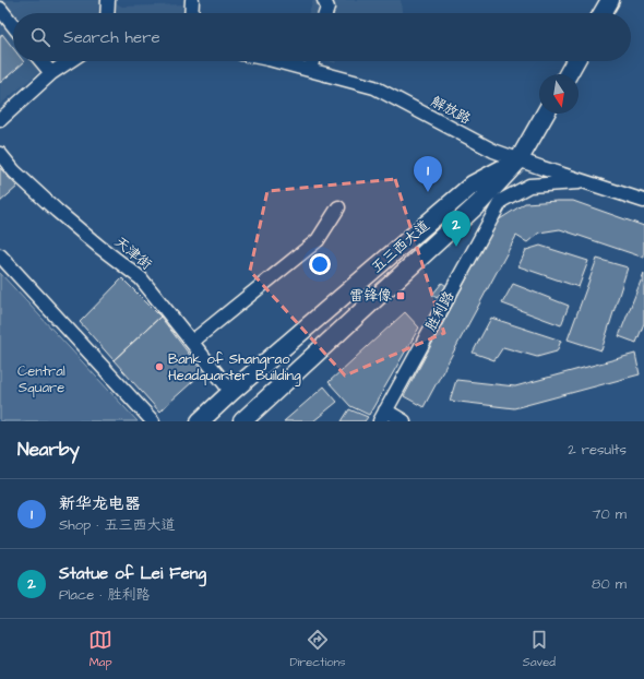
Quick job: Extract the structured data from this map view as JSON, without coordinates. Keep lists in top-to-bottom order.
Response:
{
  "streets": {
    "main road": ["五三西大道"],
    "street": ["解放路", "天津街", "胜利路"]
  },
  "crossings": [
    ["解放路", "五三西大道"],
    ["解放路", "胜利路"],
    ["五三西大道", "天津街"]
  ],
  "parks": ["Central Square"],
  "places": {
    "transit": ["雷锋像"],
    "other": ["Bank of Shangrao Headquarter Building"]
  },
  "north": "bottom",
  "page": {
    "search": "Search here",
    "pins": ["1", "2"],
    "heading": ["Nearby", "2 results"],
    "list": [
      {
        "mark": "1",
        "name": "新华龙电器",
        "note": "Shop · 五三西大道",
        "value": "70 m"
      },
      {
        "mark": "2",
        "name": "Statue of Lei Feng",
        "note": "Place · 胜利路",
        "value": "80 m"
      }
    ],
    "nav": ["Map", "Directions", "Saved"]
  }
}
